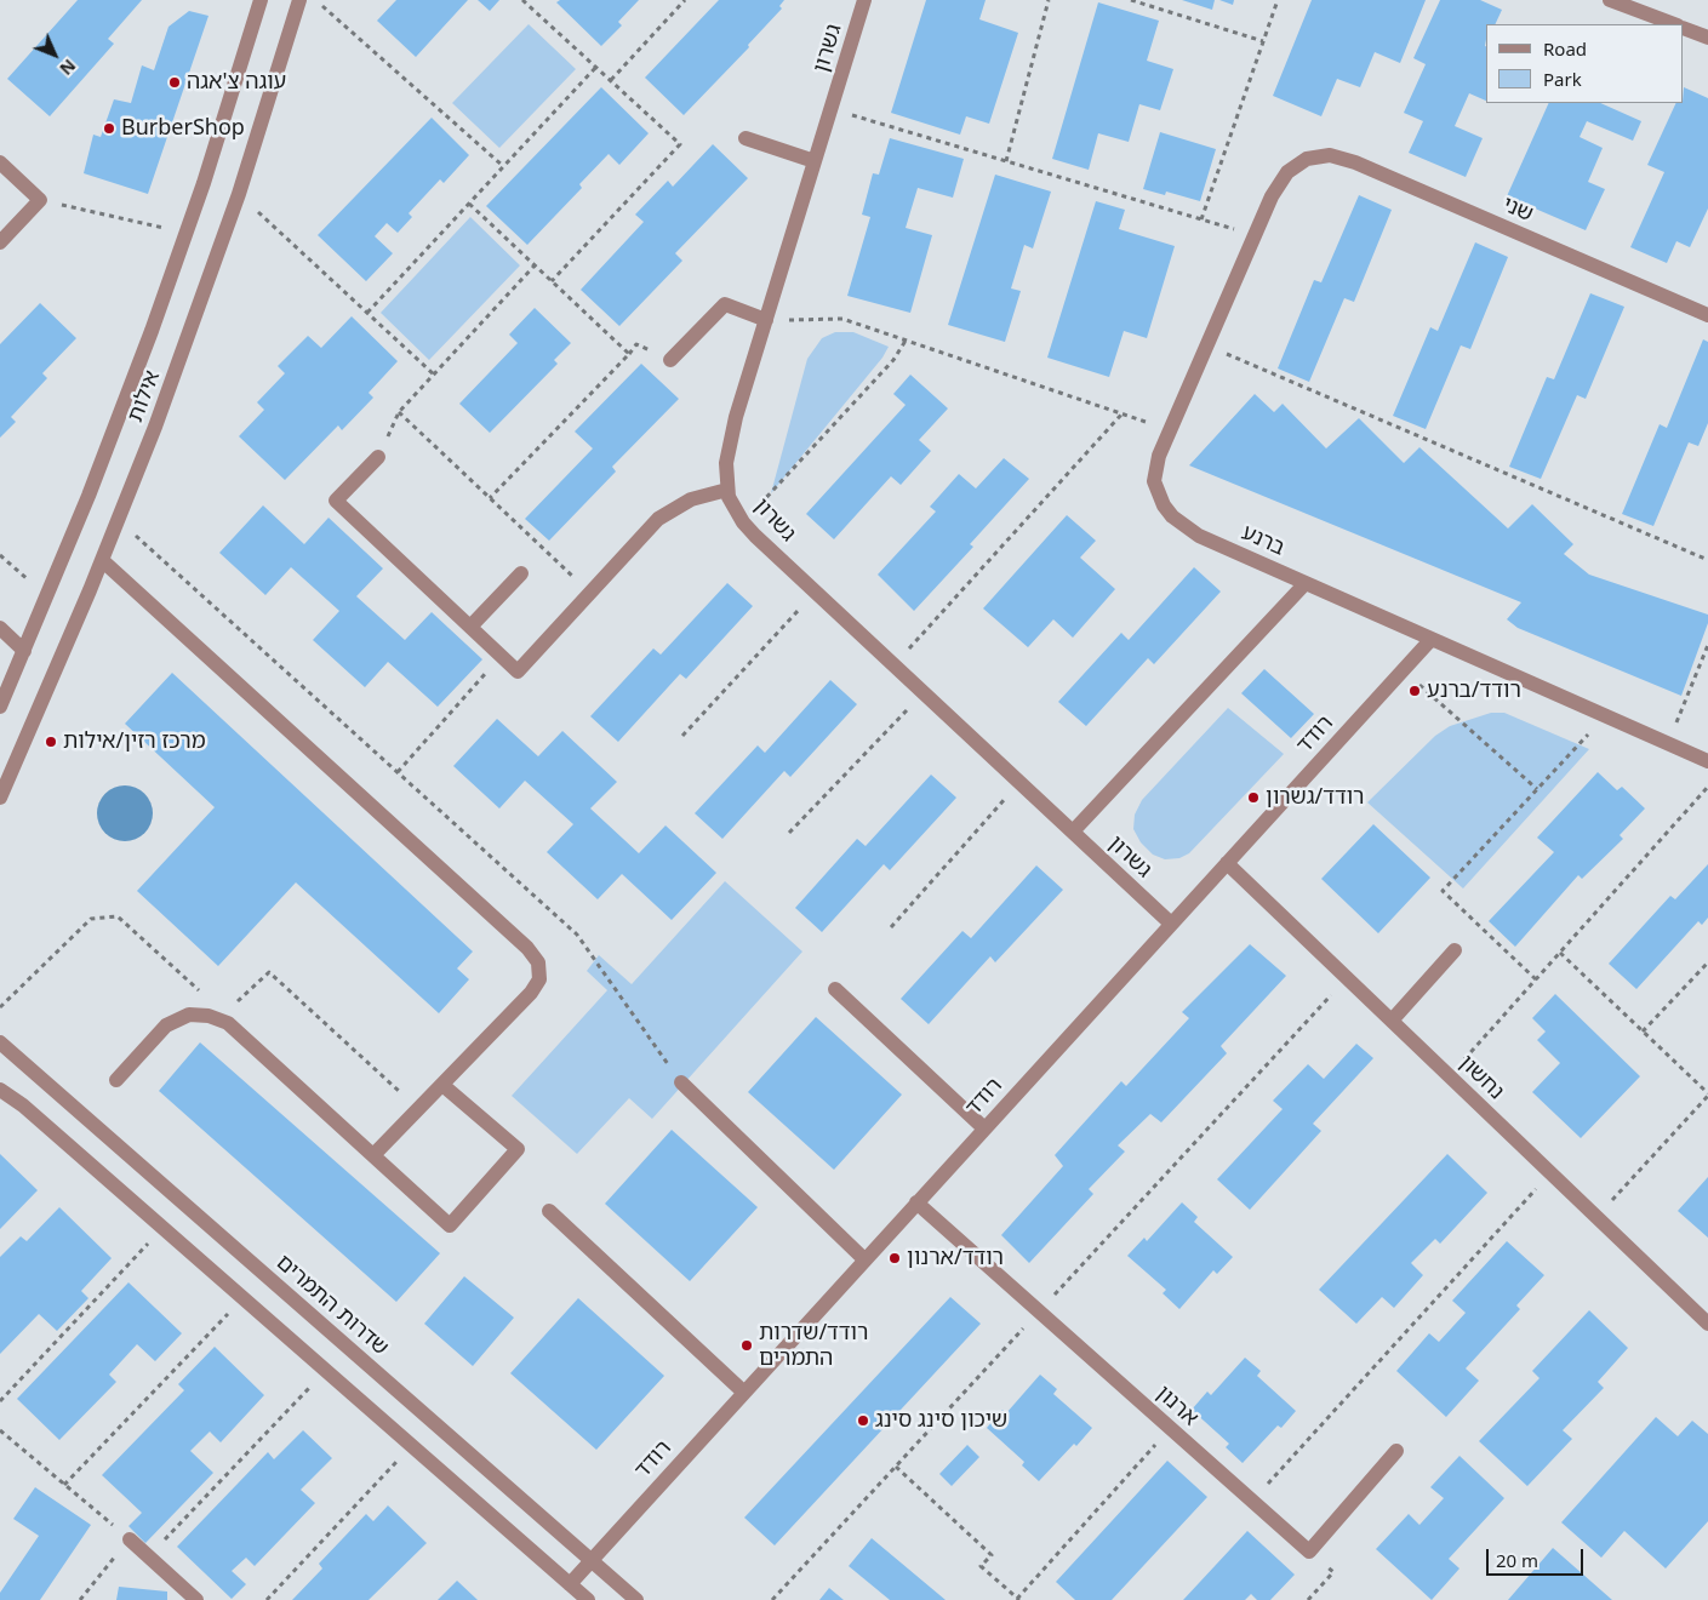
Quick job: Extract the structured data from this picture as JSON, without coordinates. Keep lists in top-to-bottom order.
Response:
{
  "streets": {
    "street": [
      "גשרון",
      "שני",
      "אילות",
      "ברנע",
      "רודד",
      "נחשון",
      "שדרות התמרים",
      "ארנון"
    ]
  },
  "crossings": [
    ["גשרון", "רודד"],
    ["שני", "ברנע"],
    ["ברנע", "רודד"],
    ["רודד", "נחשון"],
    ["רודד", "שדרות התמרים"],
    ["רודד", "ארנון"]
  ],
  "places": [
    "עוגה צ'אגה",
    "BurberShop",
    "רודד/ברנע",
    "מרכז רזין/אילות",
    "רודד/גשרון",
    "רודד/ארנון",
    "רודד/שדרות התמרים",
    "שיכון סינג סינג"
  ],
  "legend": ["Road", "Park"],
  "scale_bar": "20 m",
  "north": "bottom right"
}
